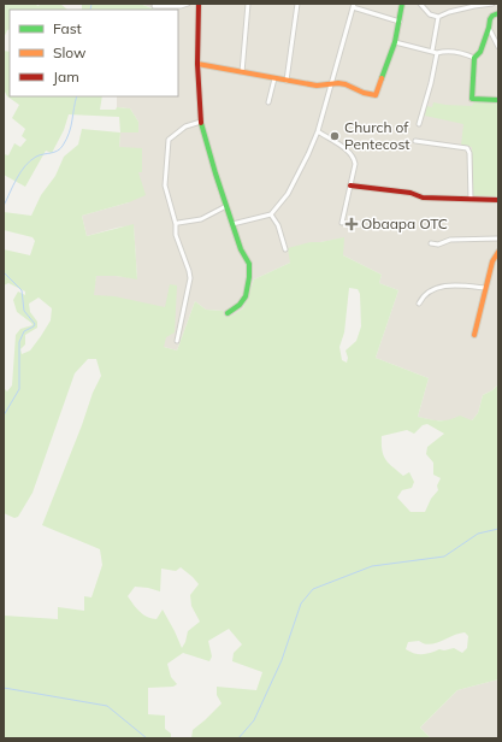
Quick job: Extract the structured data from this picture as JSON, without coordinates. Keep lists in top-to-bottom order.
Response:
{
  "places": {
    "other": ["Church of Pentecost"],
    "health": ["Obaapa OTC"]
  },
  "legend": ["Fast", "Slow", "Jam"]
}
